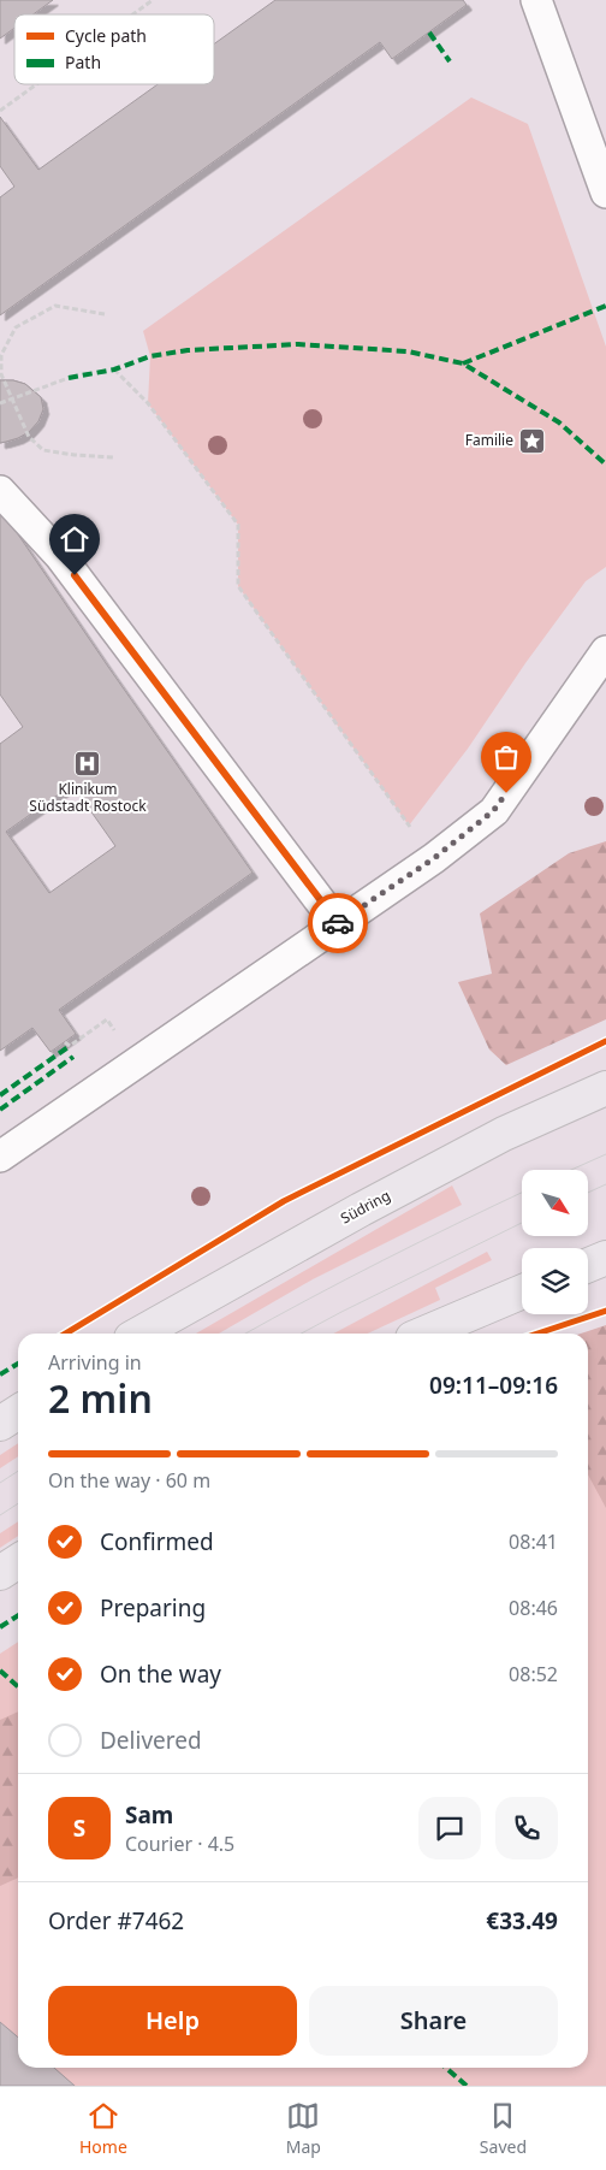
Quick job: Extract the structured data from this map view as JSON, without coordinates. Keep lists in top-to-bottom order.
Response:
{
  "streets": {
    "main road": ["Südring"]
  },
  "places": {
    "place": ["Familie"],
    "hospital": ["Klinikum Südstadt Rostock"]
  },
  "legend": ["Cycle path", "Path"],
  "north": "bottom right",
  "page": {
    "heading": ["2 min", "Arriving in", "09:11–09:16"],
    "panel": [
      "Sam",
      "Courier · 4.5",
      "Order #7462",
      "€33.49"
    ],
    "bar": "On the way · 60 m",
    "list": [
      ["Confirmed", "08:41"],
      ["Preparing", "08:46"],
      ["On the way", "08:52"],
      "Delivered"
    ],
    "round": "S",
    "buttons": ["Help", "Share"],
    "tabs": ["Home", "Map", "Saved"]
  }
}
